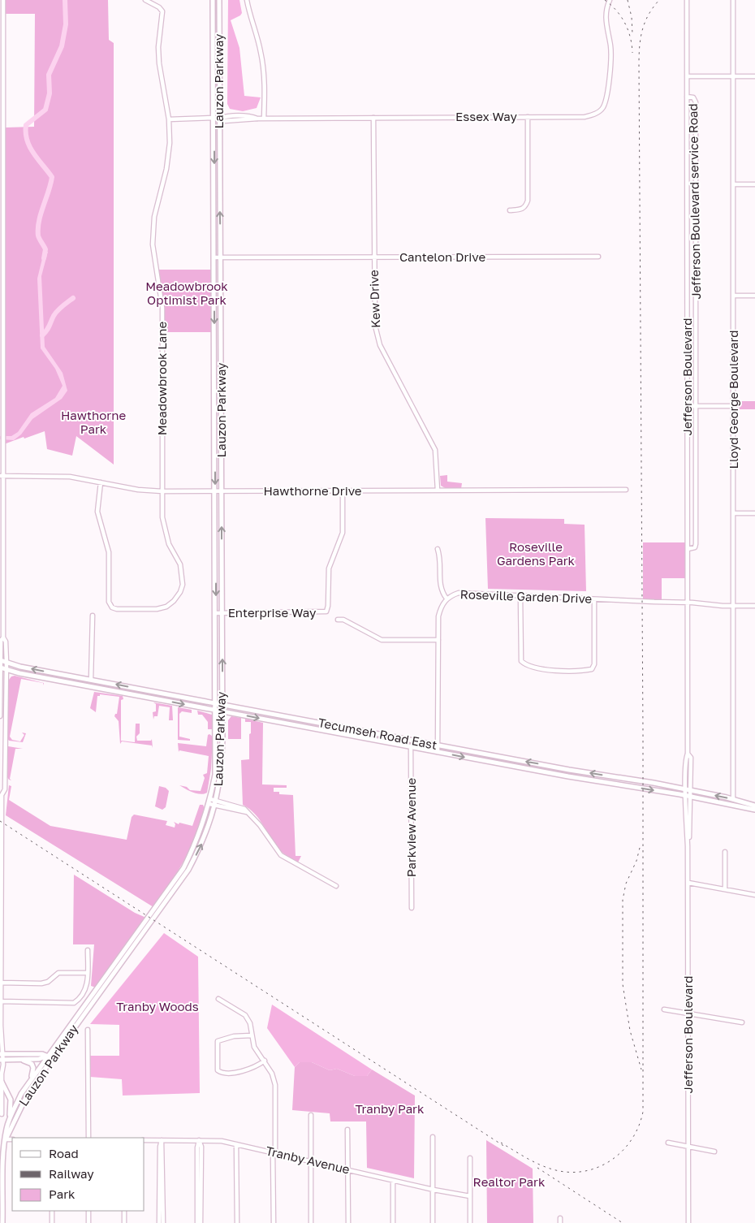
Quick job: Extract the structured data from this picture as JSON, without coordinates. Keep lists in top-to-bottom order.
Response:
{
  "streets": {
    "main road": ["Lauzon Parkway", "Tecumseh Road East"],
    "street": [
      "Essex Way",
      "Jefferson Boulevard service Road",
      "Cantelon Drive",
      "Kew Drive",
      "Jefferson Boulevard",
      "Meadowbrook Lane",
      "Lloyd George Boulevard",
      "Hawthorne Drive",
      "Roseville Garden Drive",
      "Enterprise Way",
      "Parkview Avenue",
      "Tranby Avenue"
    ]
  },
  "crossings": [
    ["Lauzon Parkway", "Essex Way"],
    ["Lauzon Parkway", "Cantelon Drive"],
    ["Lauzon Parkway", "Hawthorne Drive"],
    ["Lauzon Parkway", "Enterprise Way"],
    ["Lauzon Parkway", "Tecumseh Road East"],
    ["Essex Way", "Kew Drive"],
    ["Essex Way", "Meadowbrook Lane"],
    ["Jefferson Boulevard service Road", "Jefferson Boulevard"],
    ["Cantelon Drive", "Kew Drive"],
    ["Kew Drive", "Hawthorne Drive"],
    ["Jefferson Boulevard", "Roseville Garden Drive"],
    ["Jefferson Boulevard", "Tecumseh Road East"],
    ["Meadowbrook Lane", "Hawthorne Drive"],
    ["Lloyd George Boulevard", "Roseville Garden Drive"],
    ["Lloyd George Boulevard", "Tecumseh Road East"],
    ["Hawthorne Drive", "Enterprise Way"],
    ["Roseville Garden Drive", "Tecumseh Road East"],
    ["Tecumseh Road East", "Parkview Avenue"]
  ],
  "parks": [
    "Meadowbrook Optimist Park",
    "Hawthorne Park",
    "Roseville Gardens Park",
    "Tranby Woods",
    "Tranby Park",
    "Realtor Park"
  ],
  "legend": ["Road", "Railway", "Park"]
}
